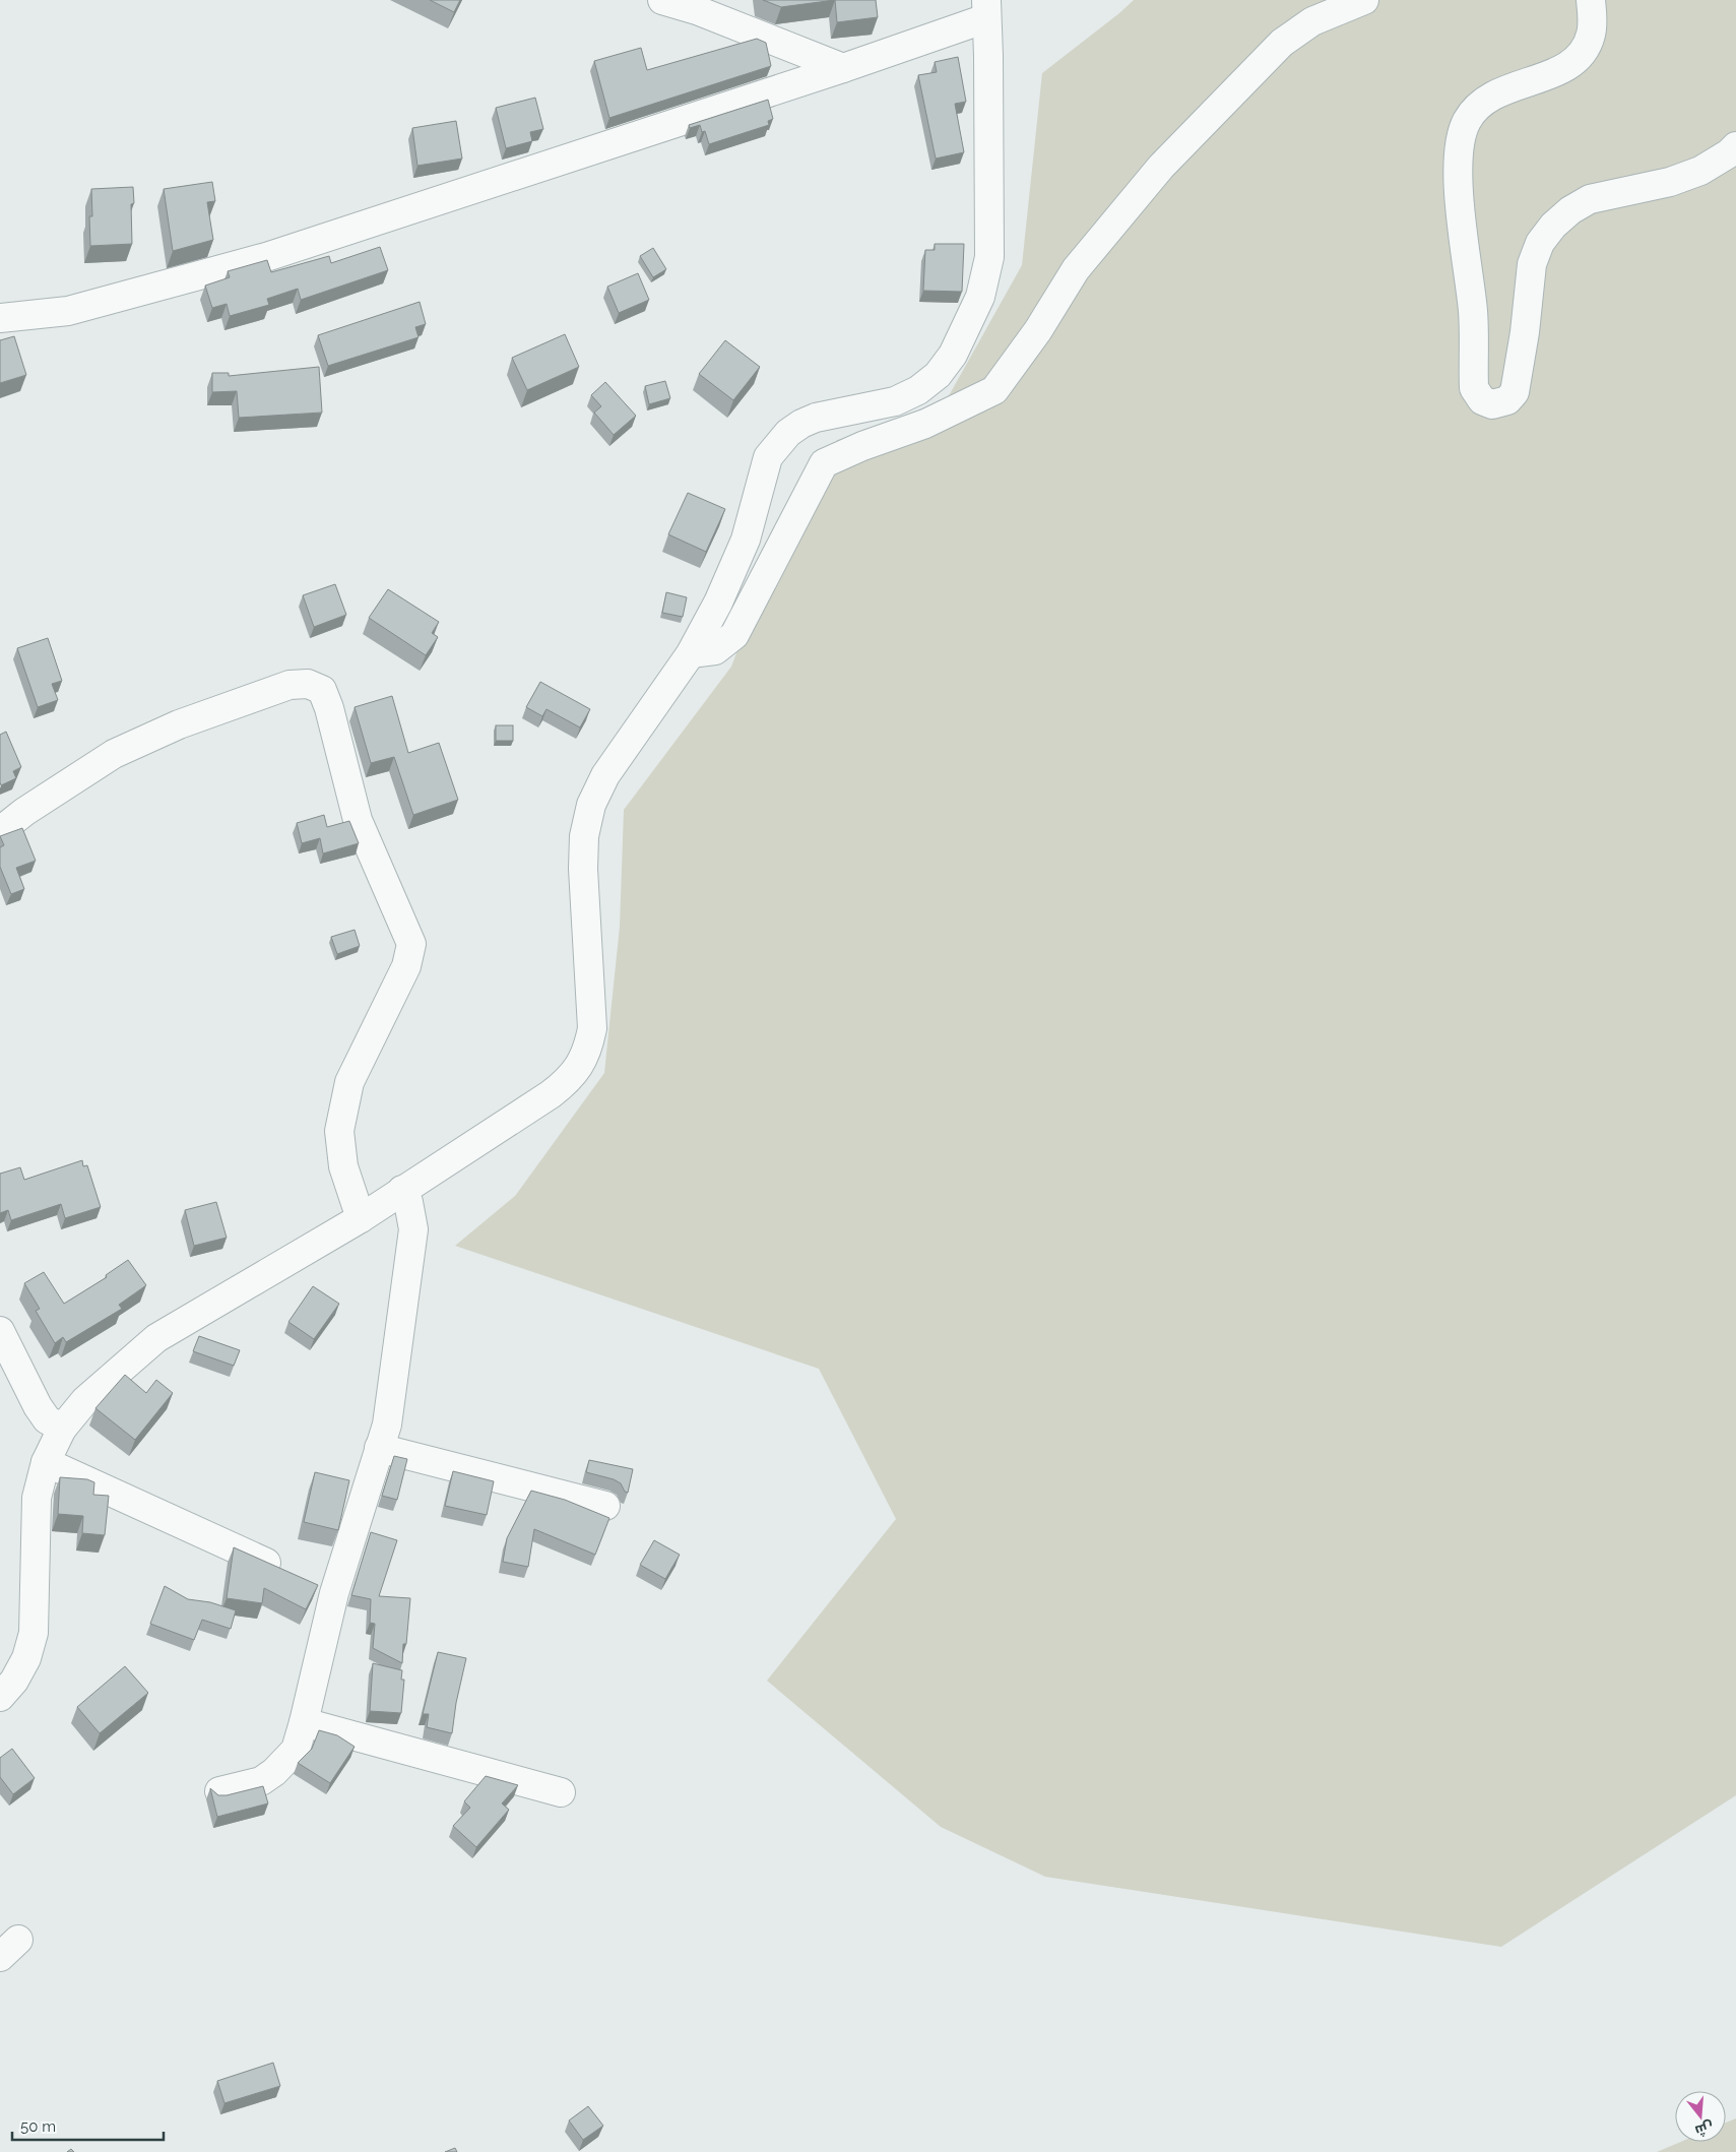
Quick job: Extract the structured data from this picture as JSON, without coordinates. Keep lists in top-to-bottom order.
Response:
{
  "scale_bar": "50 m",
  "north": "bottom"
}
